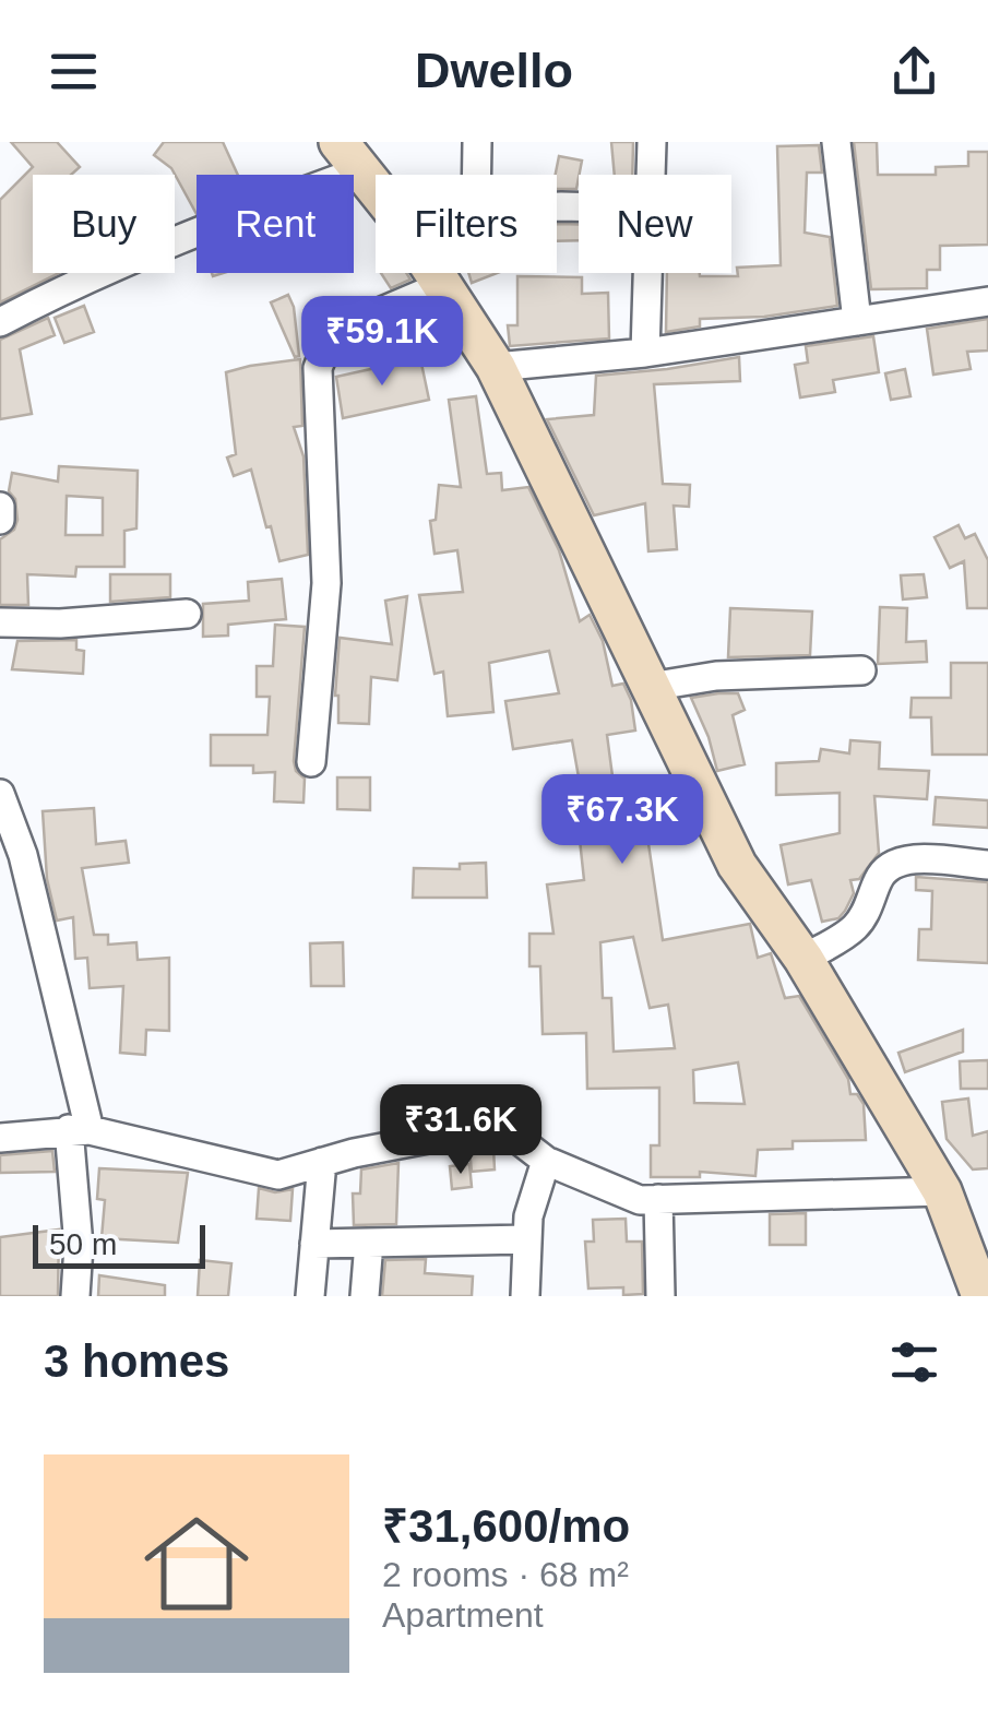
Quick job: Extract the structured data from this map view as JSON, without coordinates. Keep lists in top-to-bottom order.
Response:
{
  "scale_bar": "50 m",
  "page": {
    "header": "Dwello",
    "chip": [
      "Buy",
      "Rent",
      "Filters",
      "New"
    ],
    "price": ["₹59.1K", "₹67.3K", "₹31.6K"],
    "scale": "50 m",
    "heading": "3 homes",
    "list": [
      {
        "name": "₹31,600/mo",
        "note": "2 rooms · 68 m² · Apartment"
      }
    ]
  }
}
